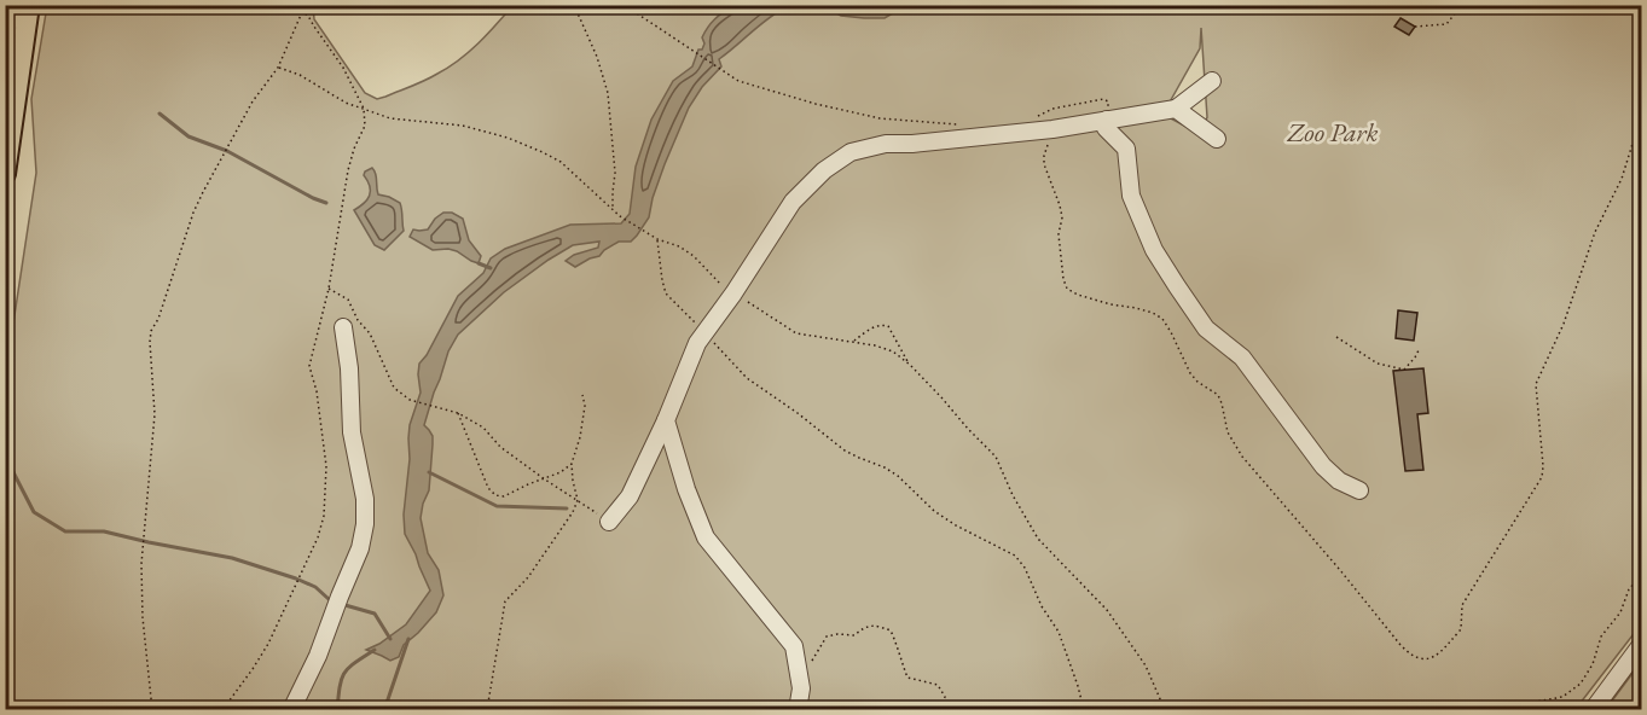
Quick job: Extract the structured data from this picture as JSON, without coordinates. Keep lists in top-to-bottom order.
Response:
{
  "parks": ["Zoo Park"]
}
